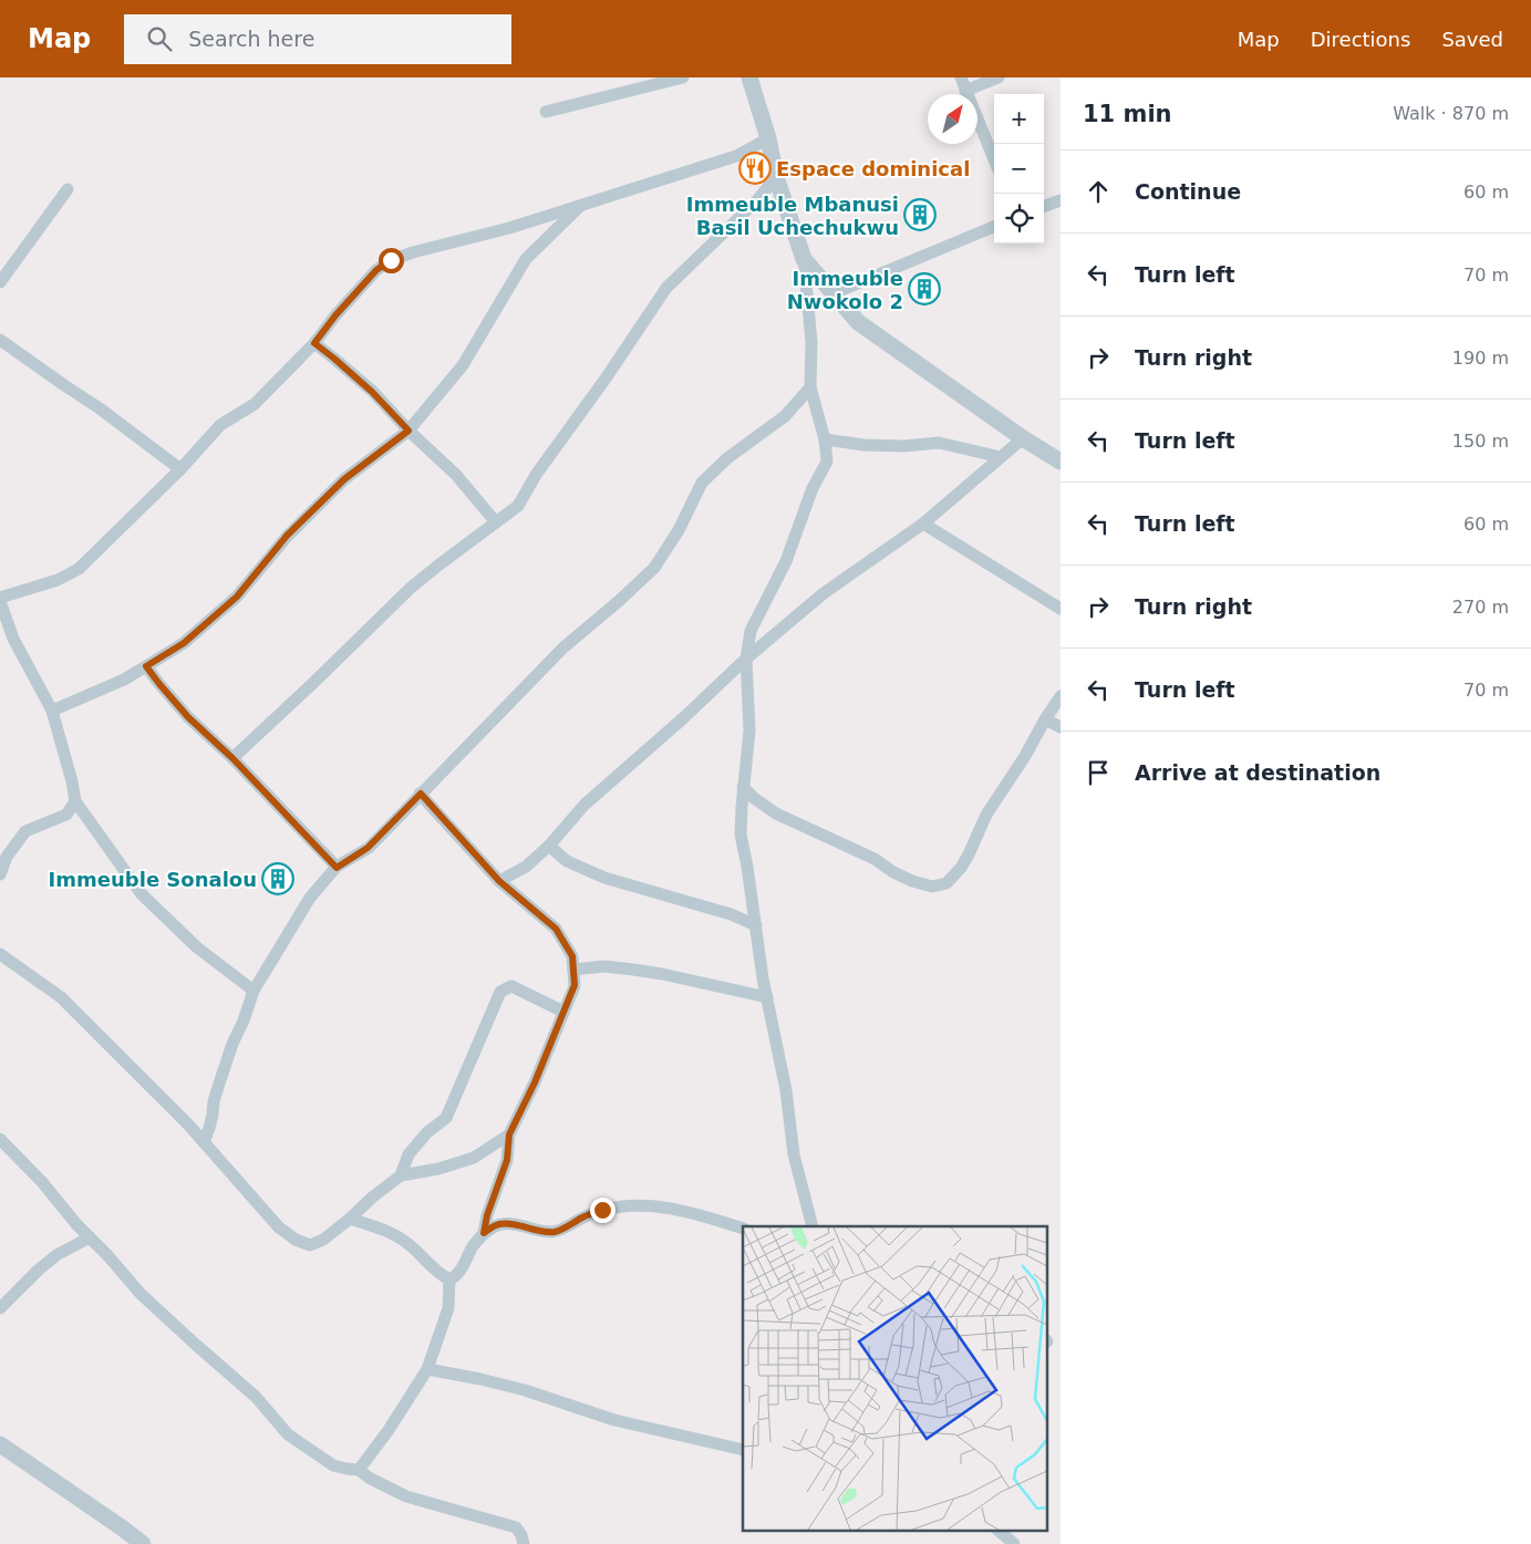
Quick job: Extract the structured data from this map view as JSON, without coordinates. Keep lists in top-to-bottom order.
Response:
{
  "places": {
    "restaurant": ["Espace dominical"],
    "building": ["Immeuble Mbanusi Basil Uchechukwu", "Immeuble Nwokolo 2", "Immeuble Sonalou"]
  },
  "north": "top right",
  "page": {
    "header": "Map",
    "search": "Search here",
    "nav": ["Map", "Directions", "Saved"],
    "heading": ["11 min", "Walk · 870 m"],
    "map_buttons": ["+", "−"],
    "list": [
      ["Continue", "60 m"],
      ["Turn left", "70 m"],
      ["Turn right", "190 m"],
      ["Turn left", "150 m"],
      ["Turn left", "60 m"],
      ["Turn right", "270 m"],
      ["Turn left", "70 m"],
      "Arrive at destination"
    ]
  }
}
